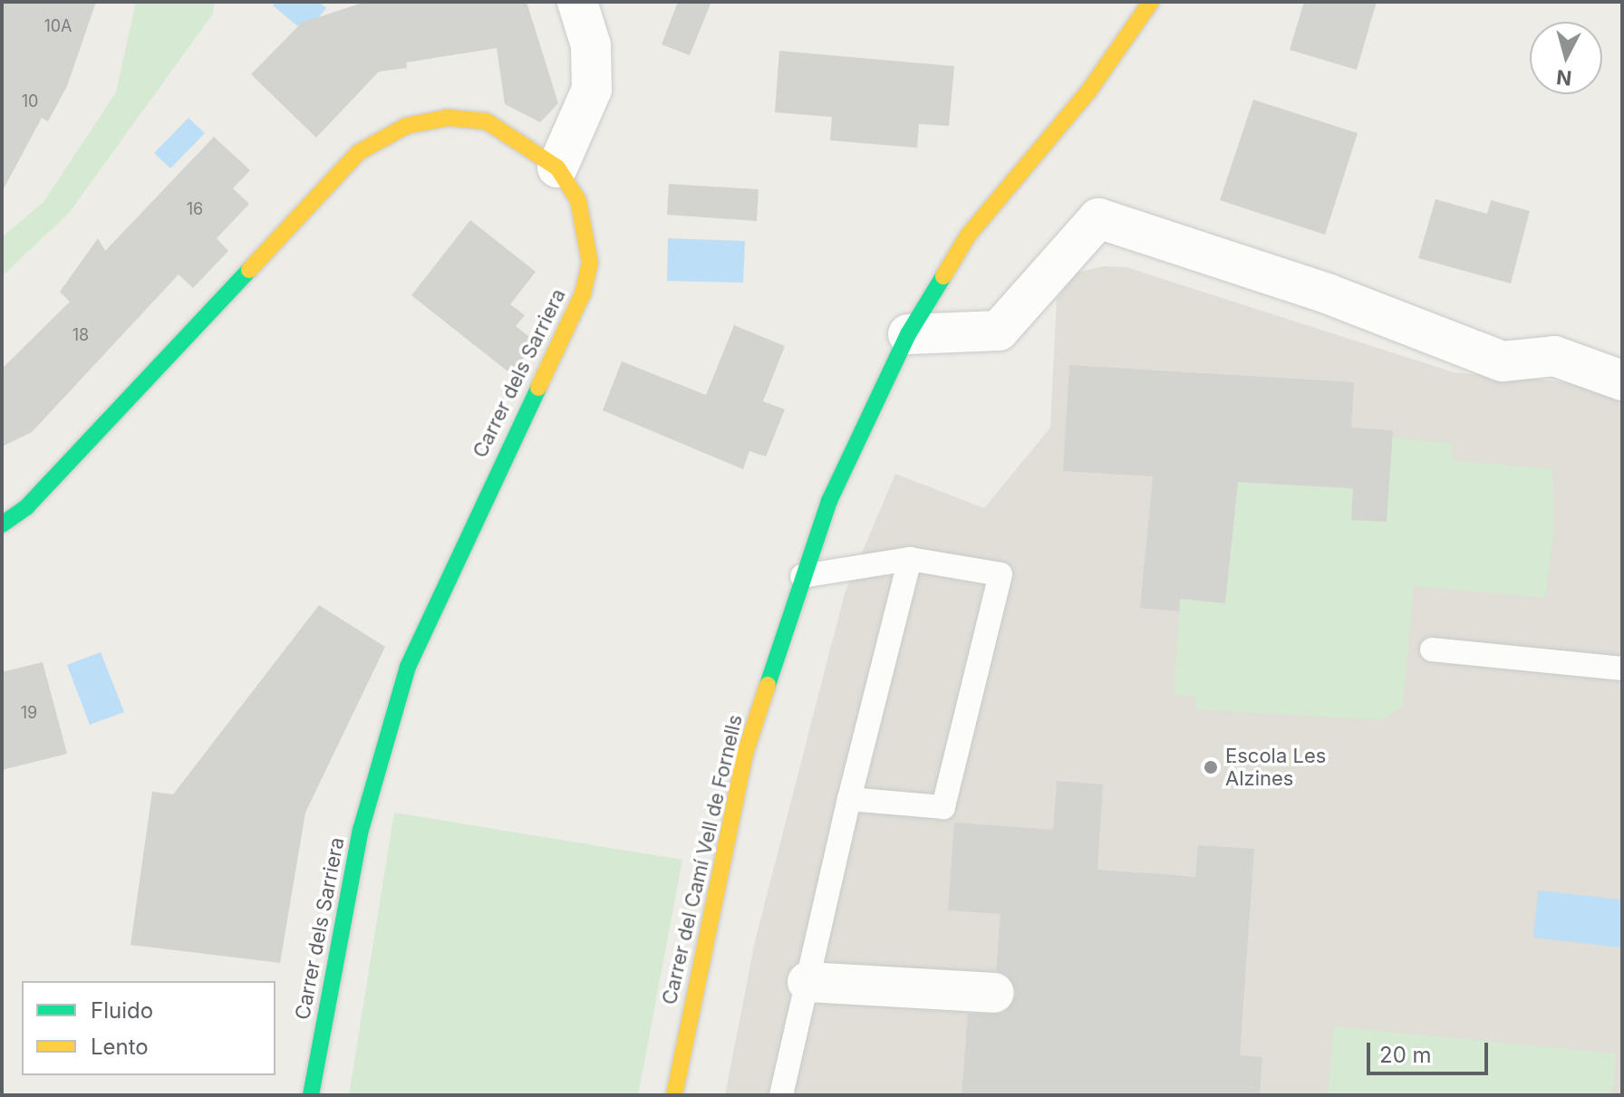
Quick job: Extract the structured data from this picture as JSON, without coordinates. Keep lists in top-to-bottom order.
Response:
{
  "streets": {
    "street": ["Carrer dels Sarriera", "Carrer del Camí Vell de Fornells"]
  },
  "places": ["Escola Les Alzines"],
  "house_numbers": [
    "10A",
    "10",
    "16",
    "18",
    "19"
  ],
  "legend": ["Fluido", "Lento"],
  "scale_bar": "20 m",
  "north": "bottom"
}
